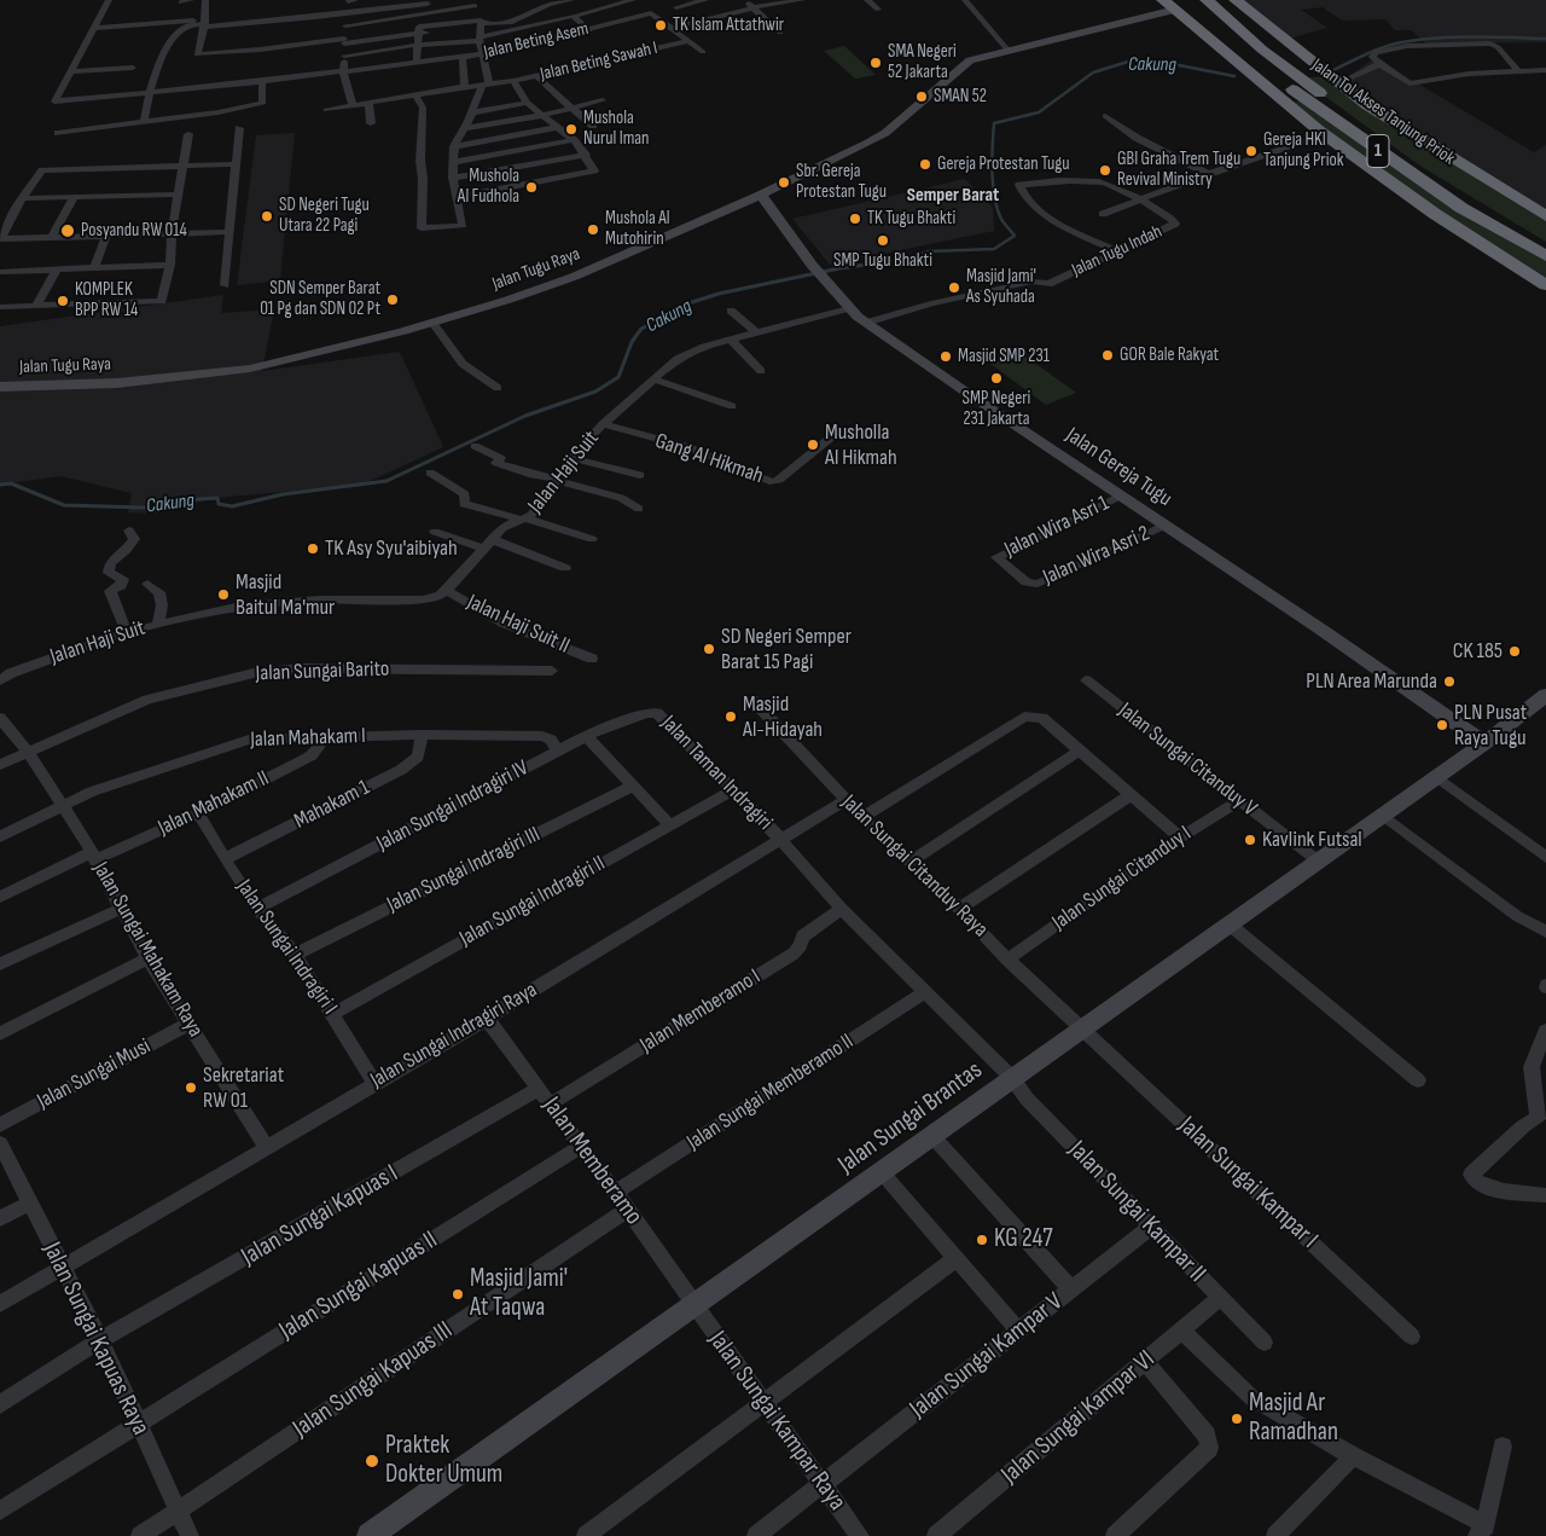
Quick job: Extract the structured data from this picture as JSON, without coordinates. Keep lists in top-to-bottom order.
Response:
{
  "streets": {
    "highway": ["Jalan Tol Akses Tanjung Priok", "1"],
    "street": [
      "Jalan Beting Asem",
      "Jalan Beting Sawah I",
      "Jalan Tugu Indah",
      "Jalan Tugu Raya",
      "Gang Al Hikmah",
      "Jalan Gereja Tugu",
      "Jalan Haji Suit",
      "Jalan Wira Asri 1",
      "Jalan Wira Asri 2",
      "Jalan Haji Suit II",
      "Jalan Sungai Barito",
      "Jalan Mahakam I",
      "Jalan Sungai Citanduy V",
      "Jalan Taman Indragiri",
      "Jalan Mahakam II",
      "Mahakam 1",
      "Jalan Sungai Indragiri IV",
      "Jalan Sungai Citanduy Raya",
      "Jalan Sungai Indragiri III",
      "Jalan Sungai Citanduy I",
      "Jalan Sungai Indragiri II",
      "Jalan Sungai Indragiri I",
      "Jalan Sungai Mahakam Raya",
      "Jalan Memberamo I",
      "Jalan Sungai Indragiri Raya",
      "Jalan Sungai Musi",
      "Jalan Sungai Memberamo II",
      "Jalan Sungai Brantas",
      "Jalan Memberamo",
      "Jalan Sungai Kampar I",
      "Jalan Sungai Kampar II",
      "Jalan Sungai Kapuas I",
      "Jalan Sungai Kapuas II",
      "Jalan Sungai Kapuas Raya",
      "Jalan Sungai Kampar V",
      "Jalan Sungai Kapuas III",
      "Jalan Sungai Kampar VI",
      "Jalan Sungai Kampar Raya"
    ]
  },
  "crossings": [
    ["Jalan Beting Asem", "Jalan Beting Sawah I"],
    ["Jalan Tugu Indah", "Jalan Gereja Tugu"],
    ["Jalan Tugu Raya", "Jalan Gereja Tugu"],
    ["Gang Al Hikmah", "Jalan Haji Suit"],
    ["Jalan Gereja Tugu", "Jalan Haji Suit"],
    ["Jalan Gereja Tugu", "Jalan Wira Asri 1"],
    ["Jalan Gereja Tugu", "Jalan Wira Asri 2"],
    ["Jalan Gereja Tugu", "Jalan Sungai Brantas"],
    ["Jalan Haji Suit", "Jalan Haji Suit II"],
    ["Jalan Wira Asri 1", "Jalan Wira Asri 2"],
    ["Jalan Sungai Barito", "Jalan Sungai Mahakam Raya"],
    ["Jalan Mahakam I", "Jalan Mahakam II"],
    ["Jalan Mahakam I", "Mahakam 1"],
    ["Jalan Mahakam I", "Jalan Sungai Indragiri IV"],
    ["Jalan Mahakam I", "Jalan Sungai Mahakam Raya"],
    ["Jalan Sungai Citanduy V", "Jalan Sungai Citanduy I"],
    ["Jalan Sungai Citanduy V", "Jalan Sungai Brantas"],
    ["Jalan Taman Indragiri", "Jalan Sungai Indragiri IV"],
    ["Jalan Taman Indragiri", "Jalan Sungai Indragiri II"],
    ["Jalan Taman Indragiri", "Jalan Memberamo I"],
    ["Jalan Taman Indragiri", "Jalan Sungai Indragiri Raya"],
    ["Jalan Taman Indragiri", "Jalan Sungai Memberamo II"],
    ["Jalan Taman Indragiri", "Jalan Sungai Kampar II"],
    ["Jalan Mahakam II", "Jalan Sungai Indragiri I"],
    ["Jalan Mahakam II", "Jalan Sungai Mahakam Raya"],
    ["Mahakam 1", "Jalan Sungai Indragiri I"],
    ["Jalan Sungai Indragiri IV", "Jalan Sungai Indragiri I"],
    ["Jalan Sungai Citanduy Raya", "Jalan Sungai Citanduy I"],
    ["Jalan Sungai Citanduy Raya", "Jalan Sungai Indragiri Raya"],
    ["Jalan Sungai Citanduy Raya", "Jalan Sungai Brantas"],
    ["Jalan Sungai Citanduy Raya", "Jalan Sungai Kampar I"],
    ["Jalan Sungai Indragiri III", "Jalan Sungai Indragiri I"],
    ["Jalan Sungai Indragiri II", "Jalan Sungai Indragiri I"],
    ["Jalan Sungai Indragiri I", "Jalan Sungai Indragiri Raya"],
    ["Jalan Sungai Mahakam Raya", "Jalan Sungai Indragiri Raya"],
    ["Jalan Sungai Mahakam Raya", "Jalan Sungai Musi"],
    ["Jalan Memberamo I", "Jalan Memberamo"],
    ["Jalan Sungai Indragiri Raya", "Jalan Memberamo"],
    ["Jalan Sungai Indragiri Raya", "Jalan Sungai Kapuas Raya"],
    ["Jalan Sungai Memberamo II", "Jalan Memberamo"],
    ["Jalan Sungai Memberamo II", "Jalan Sungai Kampar II"],
    ["Jalan Sungai Brantas", "Jalan Memberamo"],
    ["Jalan Sungai Brantas", "Jalan Sungai Kampar I"],
    ["Jalan Sungai Brantas", "Jalan Sungai Kampar II"],
    ["Jalan Sungai Brantas", "Jalan Sungai Kampar Raya"],
    ["Jalan Memberamo", "Jalan Sungai Kapuas I"],
    ["Jalan Memberamo", "Jalan Sungai Kapuas II"],
    ["Jalan Memberamo", "Jalan Sungai Kapuas III"],
    ["Jalan Memberamo", "Jalan Sungai Kampar Raya"],
    ["Jalan Sungai Kampar II", "Jalan Sungai Kampar V"],
    ["Jalan Sungai Kampar II", "Jalan Sungai Kampar VI"],
    ["Jalan Sungai Kapuas I", "Jalan Sungai Kapuas Raya"],
    ["Jalan Sungai Kapuas II", "Jalan Sungai Kapuas Raya"],
    ["Jalan Sungai Kapuas Raya", "Jalan Sungai Kapuas III"],
    ["Jalan Sungai Kampar V", "Jalan Sungai Kampar Raya"]
  ],
  "districts": ["Semper Barat"],
  "water": ["Cakung"],
  "places": [
    "TK Islam Attathwir",
    "SMA Negeri 52 Jakarta",
    "SMAN 52",
    "Mushola Nurul Iman",
    "Gereja HKI Tanjung Priok",
    "Gereja Protestan Tugu",
    "GBI Graha Trem Tugu Revival Ministry",
    "Sbr. Gereja Protestan Tugu",
    "Mushola Al Fudhola",
    "SD Negeri Tugu Utara 22 Pagi",
    "TK Tugu Bhakti",
    "Mushola Al Mutohirin",
    "Posyandu RW 014",
    "SMP Tugu Bhakti",
    "Masjid Jami' As Syuhada",
    "SDN Semper Barat 01 Pg dan SDN 02 Pt",
    "KOMPLEK BPP RW 14",
    "GOR Bale Rakyat",
    "Masjid SMP 231",
    "SMP Negeri 231 Jakarta",
    "Musholla Al Hikmah",
    "TK Asy Syu'aibiyah",
    "Masjid Baitul Ma'mur",
    "SD Negeri Semper Barat 15 Pagi",
    "CK 185",
    "PLN Area Marunda",
    "Masjid Al-Hidayah",
    "PLN Pusat Raya Tugu",
    "Kavlink Futsal",
    "Sekretariat RW 01",
    "KG 247",
    "Masjid Jami' At Taqwa",
    "Masjid Ar Ramadhan",
    "Praktek Dokter Umum"
  ]
}
